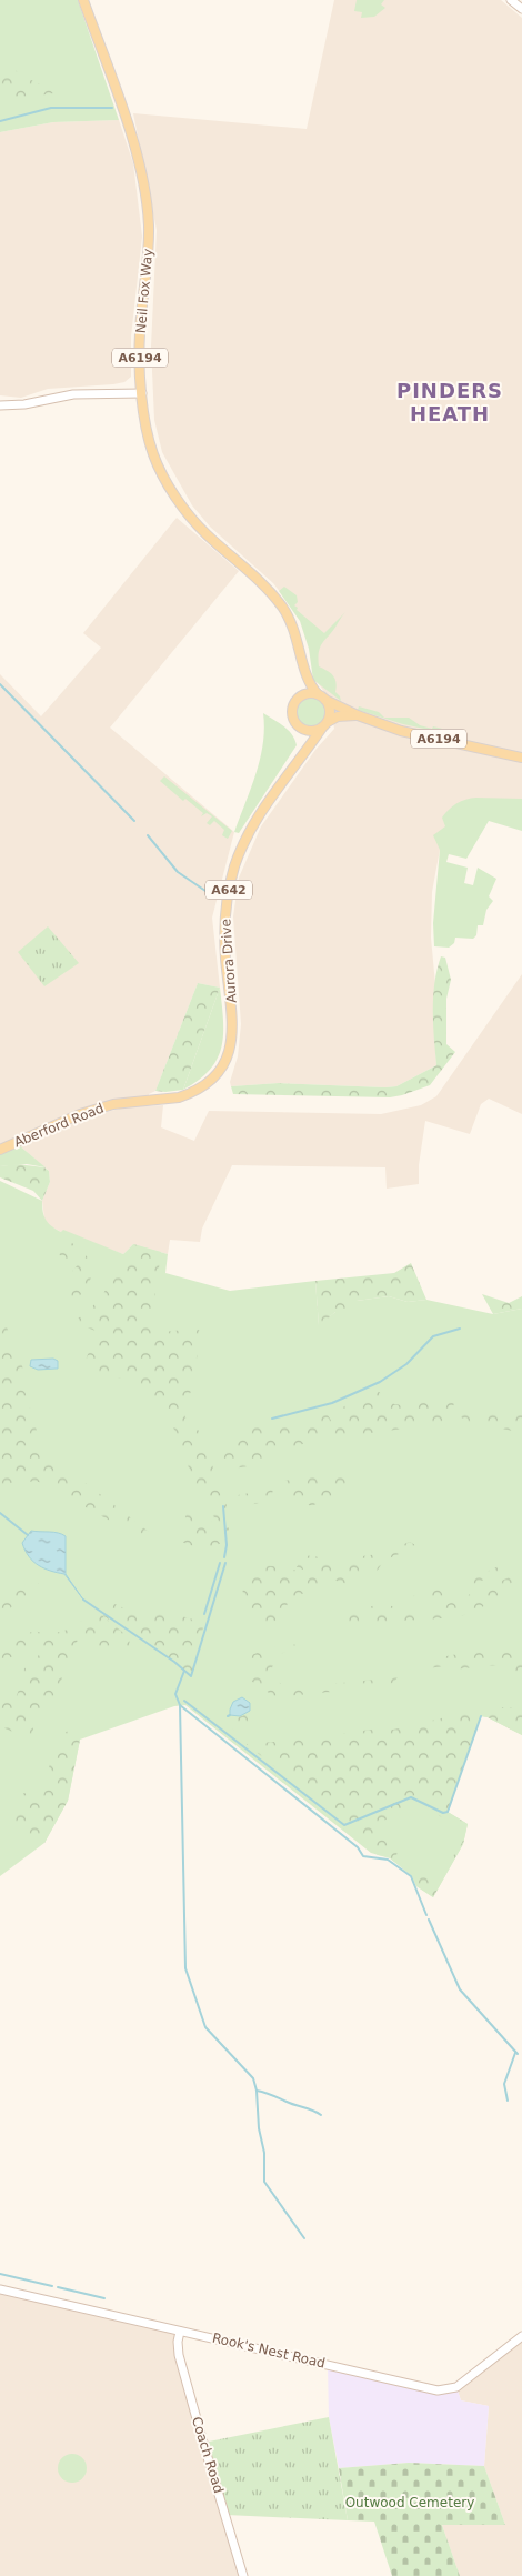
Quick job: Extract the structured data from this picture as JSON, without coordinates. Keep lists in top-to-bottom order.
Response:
{
  "streets": {
    "main road": [
      "Neil Fox Way",
      "A6194",
      "A642",
      "Aurora Drive",
      "Aberford Road"
    ],
    "street": ["Rook's Nest Road", "Coach Road"]
  },
  "crossings": [
    ["Neil Fox Way", "A6194"],
    ["Neil Fox Way", "Aurora Drive"],
    ["A6194", "Aurora Drive"],
    ["Aurora Drive", "Aberford Road"],
    ["Rook's Nest Road", "Coach Road"]
  ],
  "districts": ["PINDERS HEATH"],
  "parks": ["Outwood Cemetery"]
}
